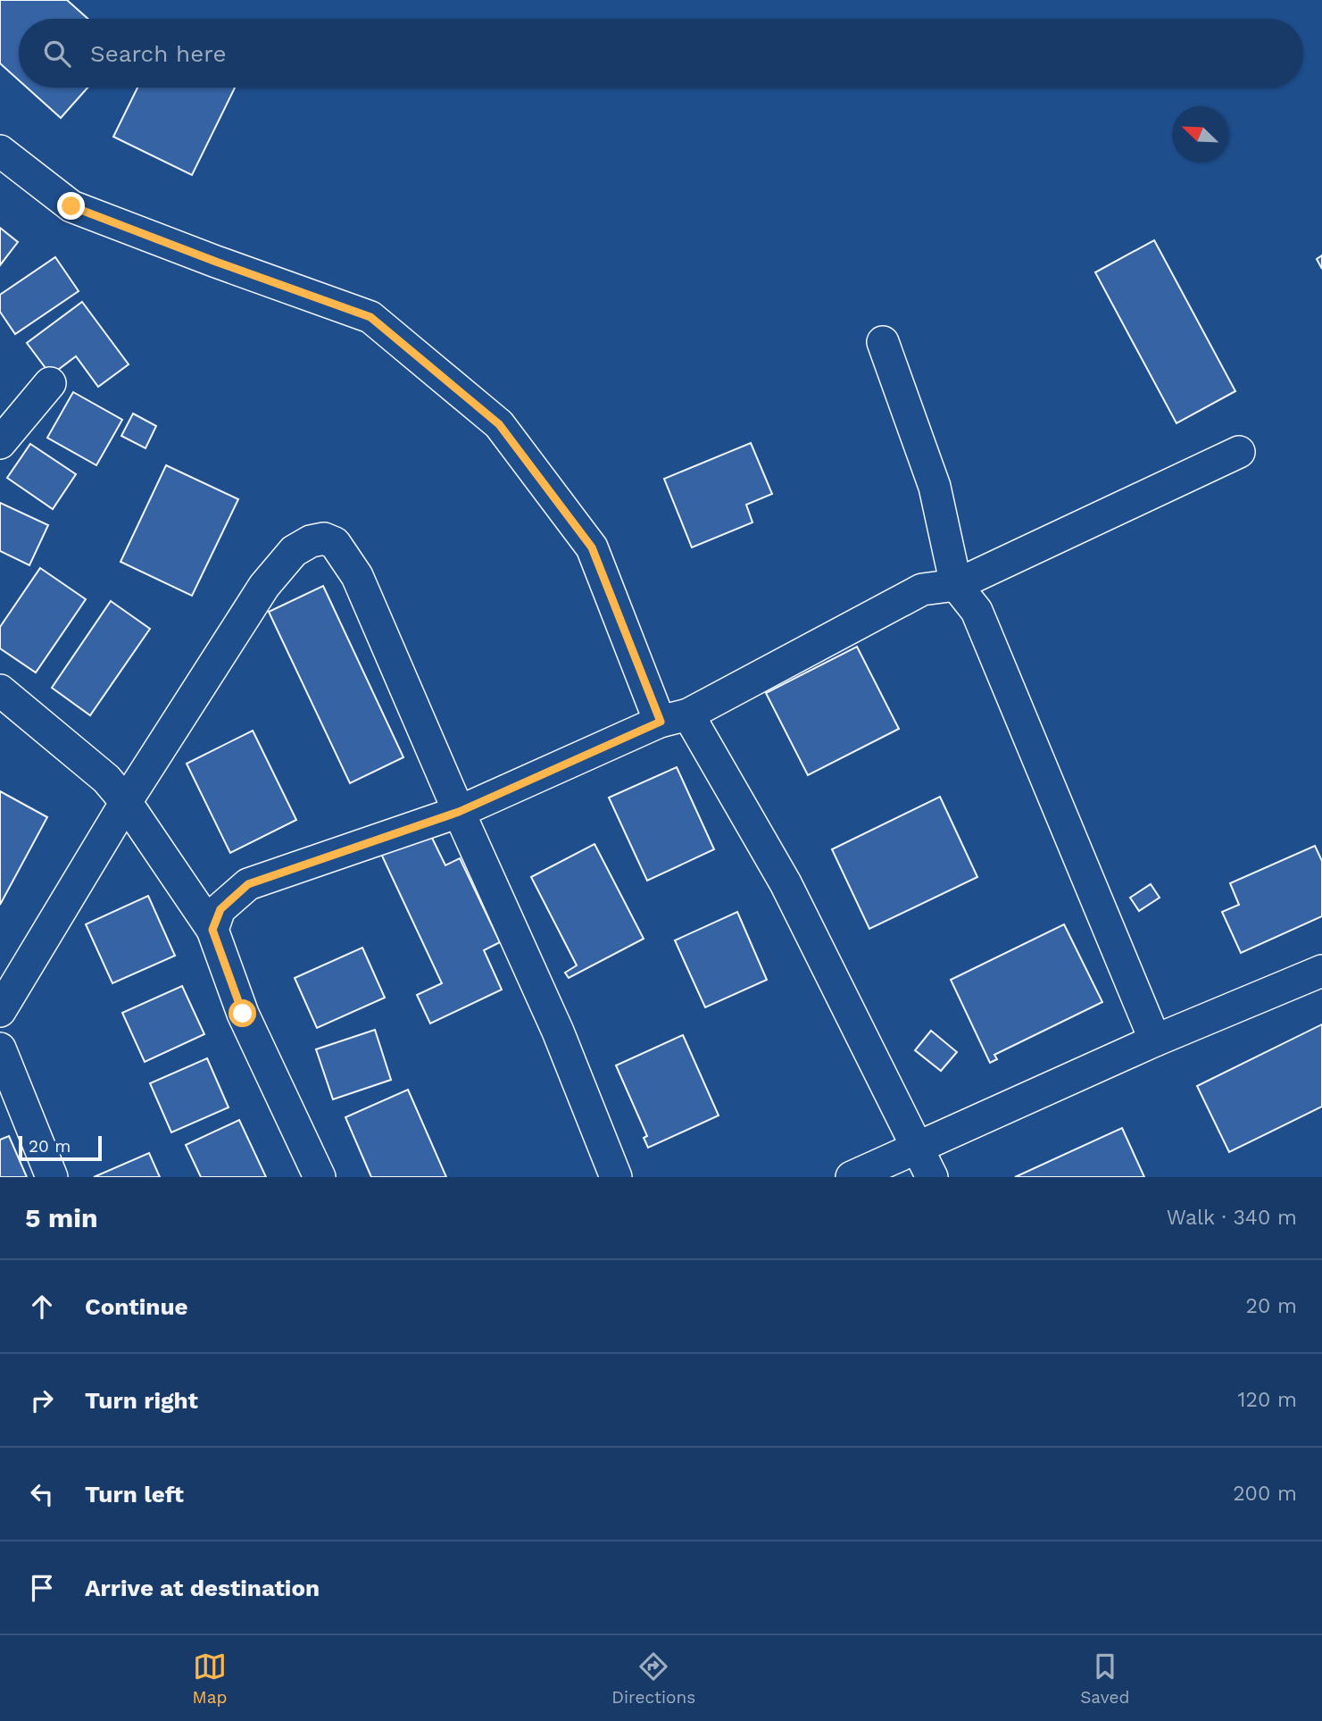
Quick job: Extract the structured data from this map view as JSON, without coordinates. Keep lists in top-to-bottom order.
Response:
{
  "scale_bar": "20 m",
  "north": "top left",
  "page": {
    "search": "Search here",
    "scale": "20 m",
    "heading": ["5 min", "Walk · 340 m"],
    "list": [
      ["Continue", "20 m"],
      ["Turn right", "120 m"],
      ["Turn left", "200 m"],
      "Arrive at destination"
    ],
    "nav": ["Map", "Directions", "Saved"]
  }
}
